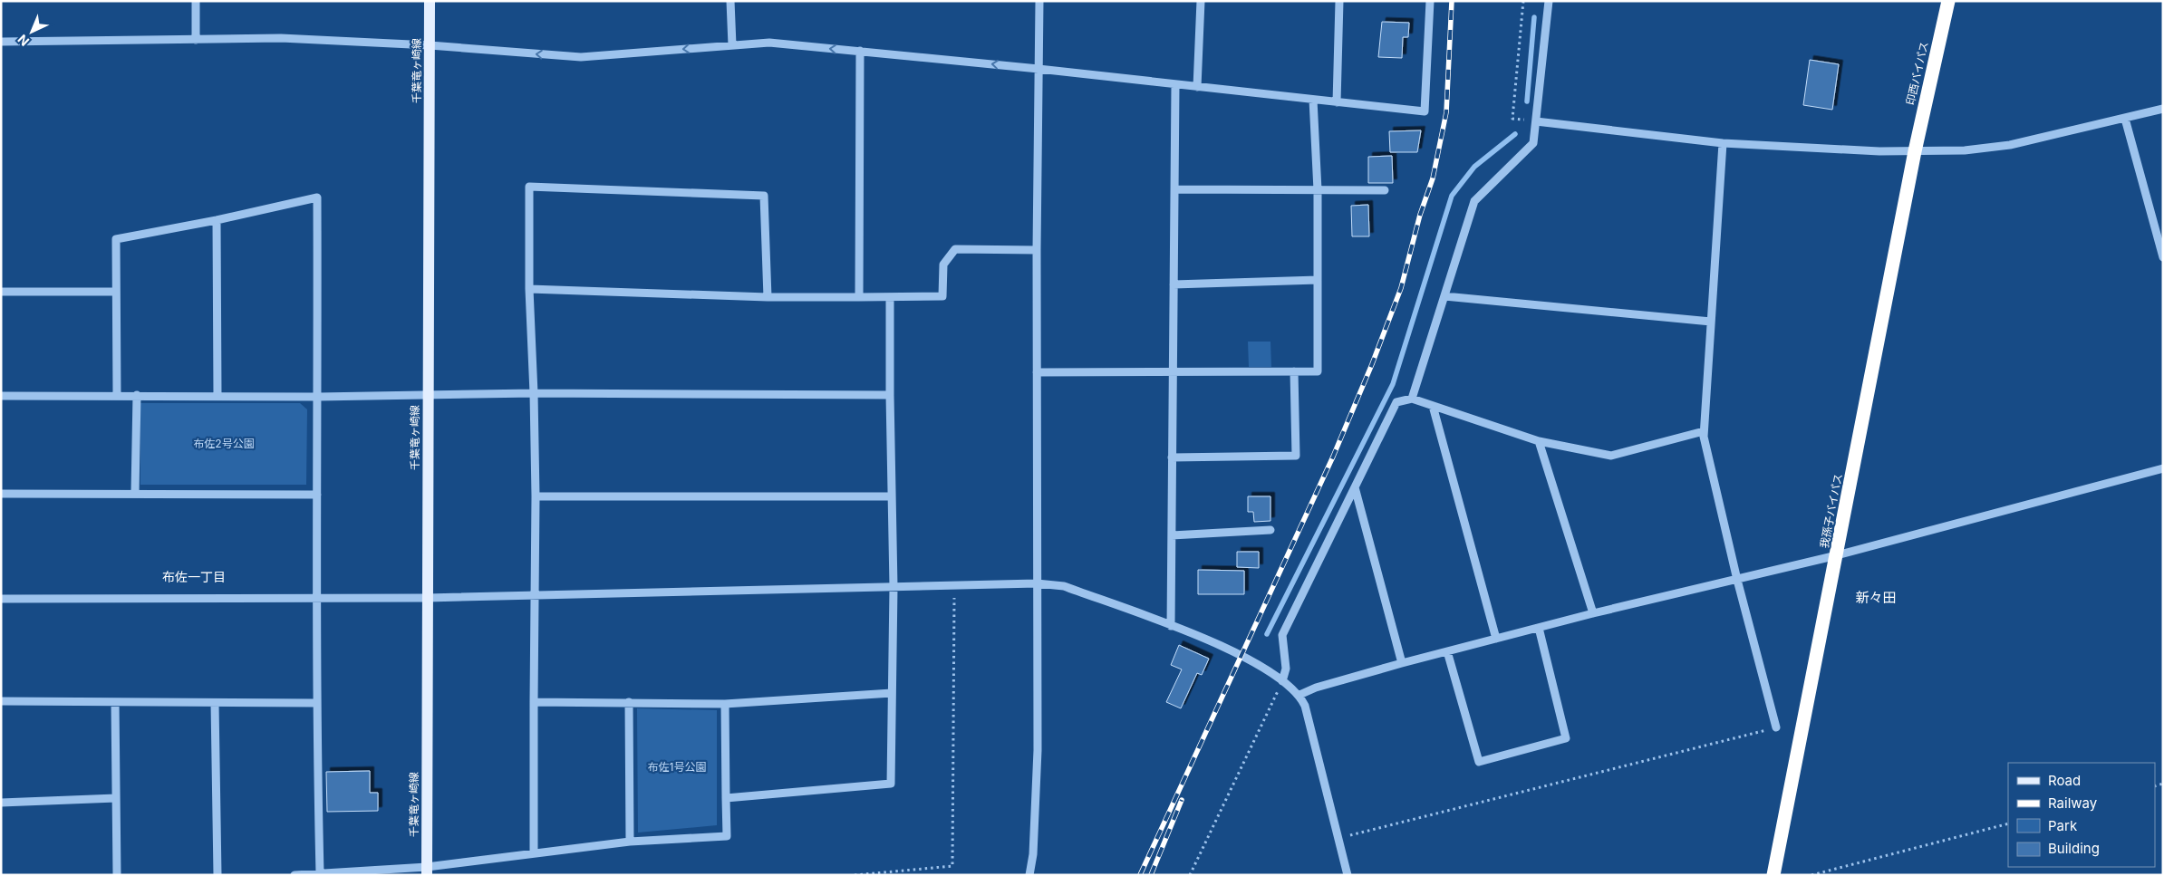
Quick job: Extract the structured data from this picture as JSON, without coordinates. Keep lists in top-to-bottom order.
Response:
{
  "streets": {
    "highway": ["印西バイパス", "我孫子バイパス"],
    "main road": ["千葉竜ヶ崎線"]
  },
  "crossings": [
    ["印西バイパス", "我孫子バイパス"]
  ],
  "districts": ["布佐一丁目", "新々田"],
  "parks": ["布佐2号公園", "布佐1号公園"],
  "legend": [
    "Road",
    "Railway",
    "Park",
    "Building"
  ],
  "north": "bottom left"
}
